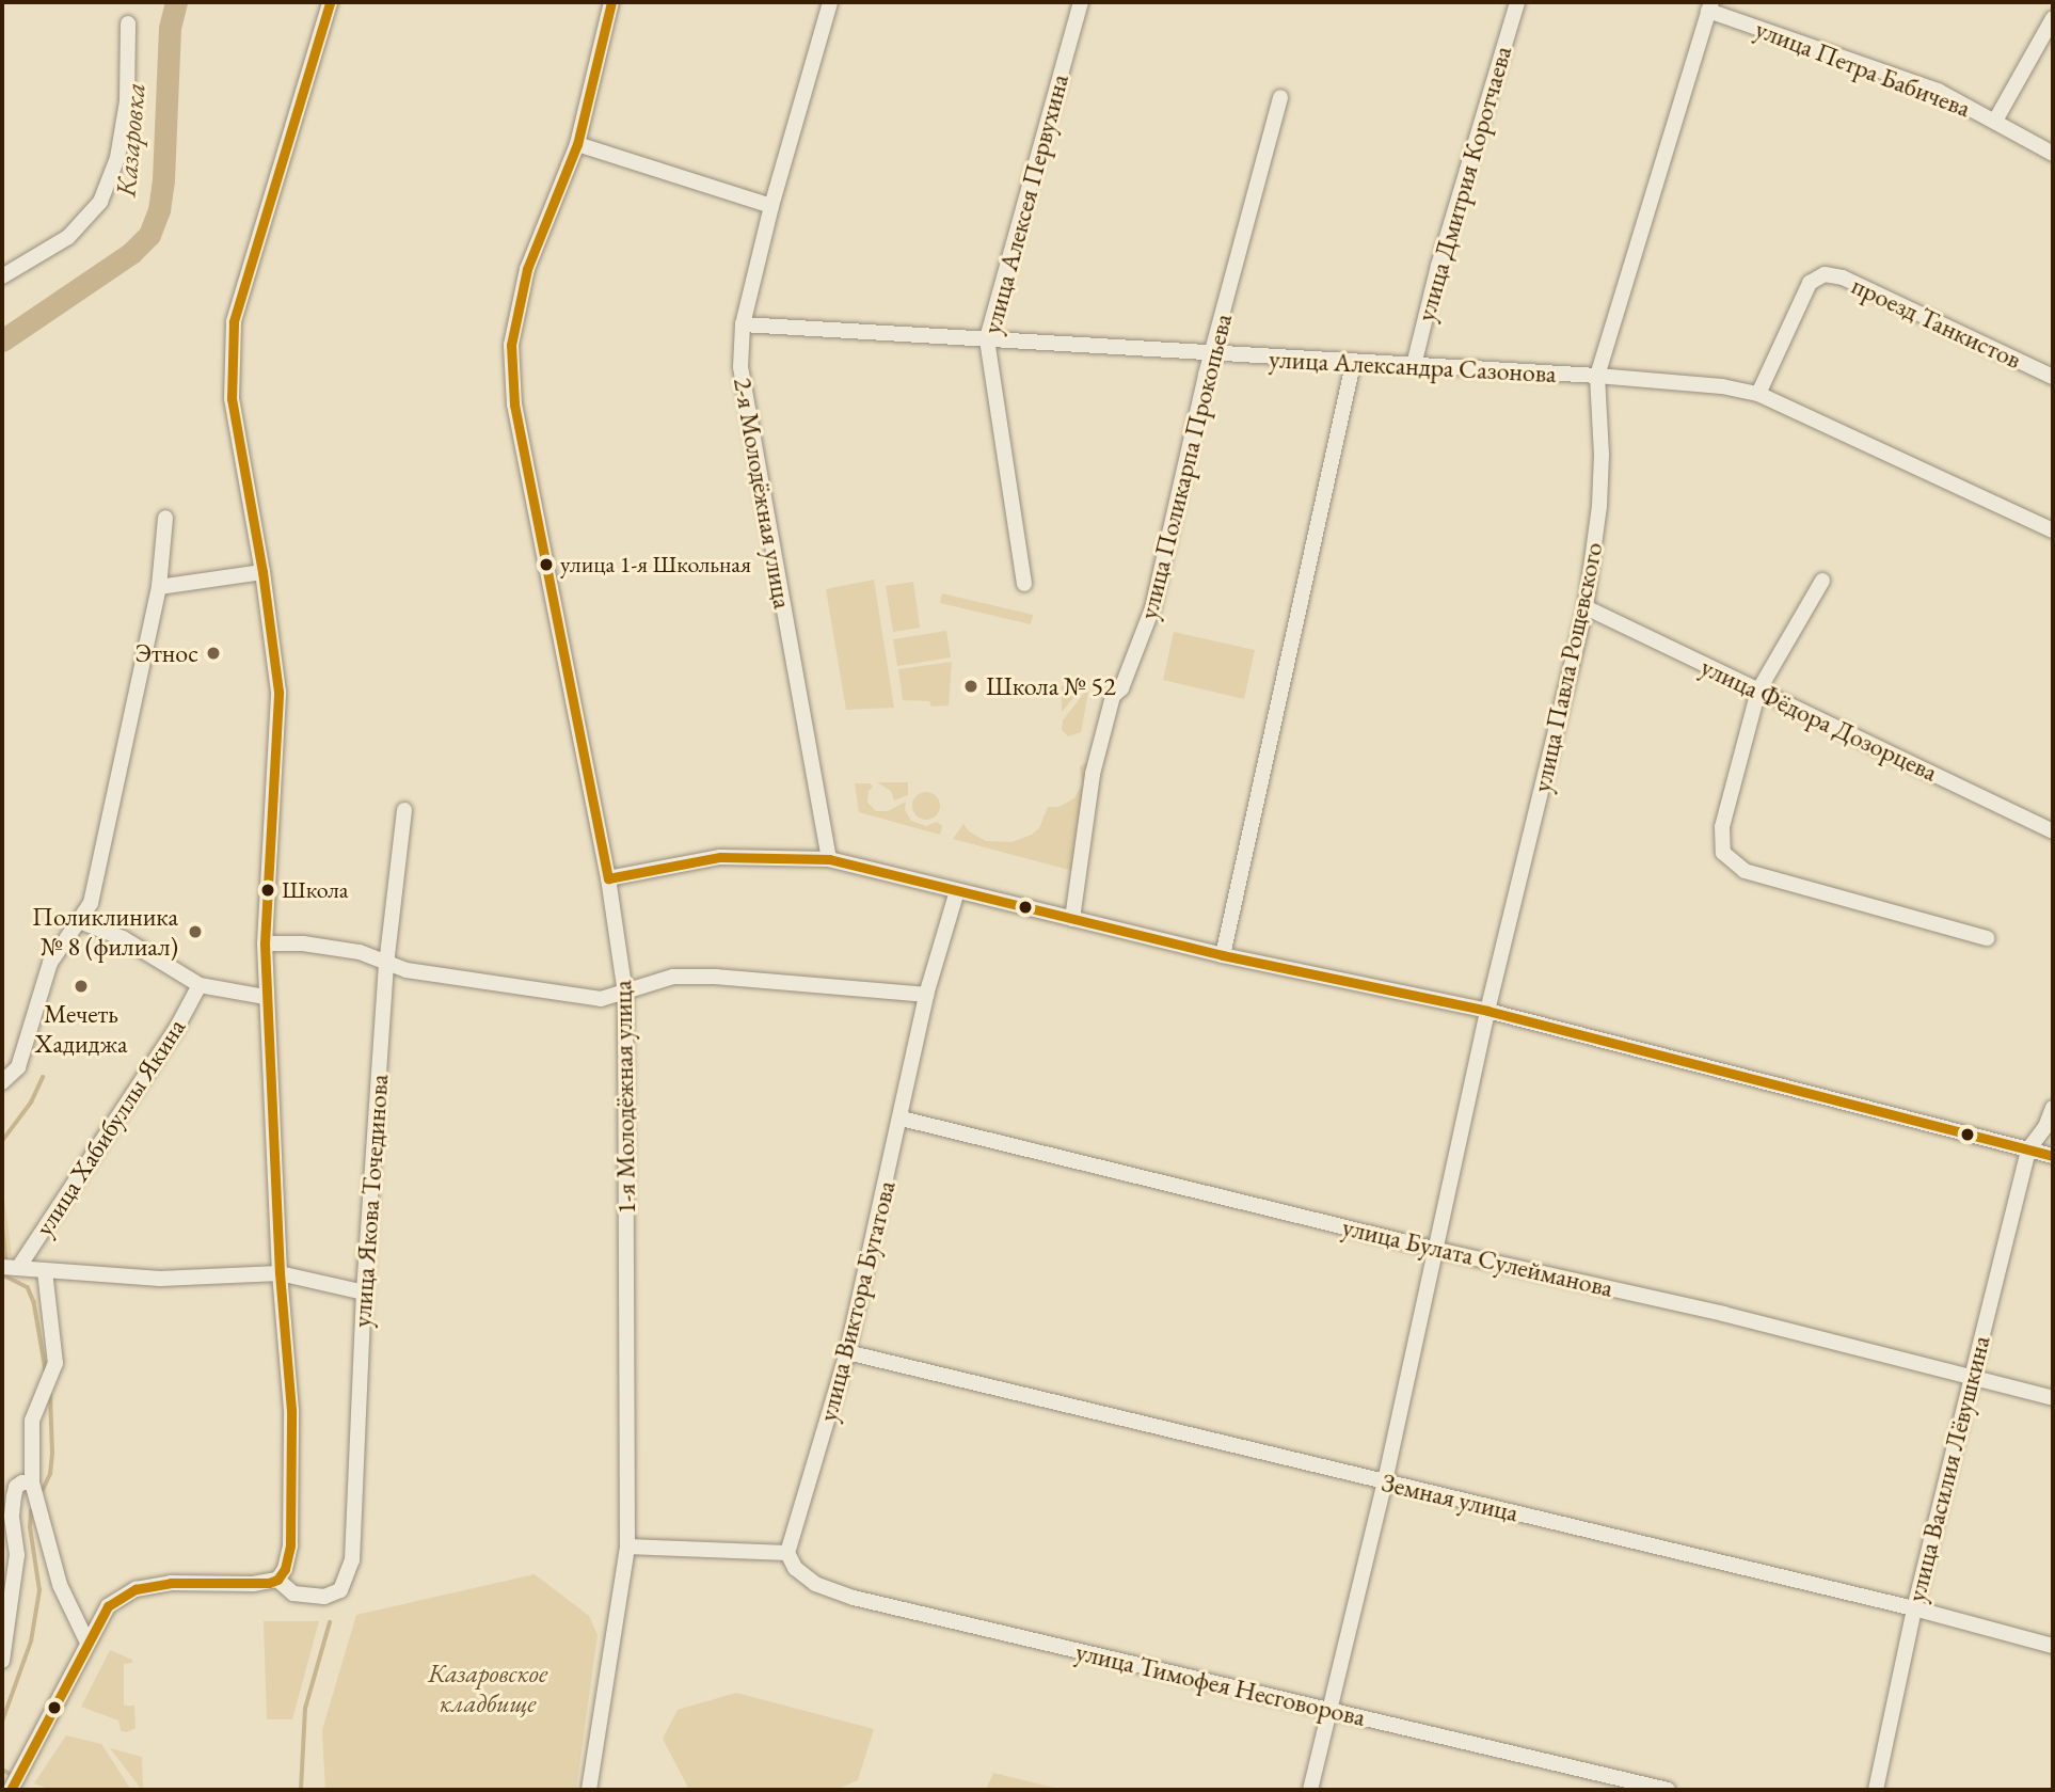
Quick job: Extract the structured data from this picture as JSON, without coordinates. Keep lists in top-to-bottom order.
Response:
{
  "streets": {
    "street": [
      "улица Петра Бабичева",
      "улица Дмитрия Коротчаева",
      "улица Алексея Первухина",
      "проезд Танкистов",
      "улица Александра Сазонова",
      "улица Поликарпа Прокопьева",
      "2-я Молодёжная улица",
      "улица Павла Рощевского",
      "улица Фёдора Дозорцева",
      "1-я Молодёжная улица",
      "улица Хабибуллы Якина",
      "улица Якова Точединова",
      "улица Булата Сулейманова",
      "улица Виктора Бугатова",
      "улица Василия Лёвушкина",
      "Земная улица",
      "улица Тимофея Несговорова"
    ]
  },
  "crossings": [
    ["улица Петра Бабичева", "улица Павла Рощевского"],
    ["улица Дмитрия Коротчаева", "улица Александра Сазонова"],
    ["улица Алексея Первухина", "улица Александра Сазонова"],
    ["проезд Танкистов", "улица Александра Сазонова"],
    ["улица Александра Сазонова", "улица Поликарпа Прокопьева"],
    ["улица Александра Сазонова", "2-я Молодёжная улица"],
    ["улица Александра Сазонова", "улица Павла Рощевского"],
    ["улица Павла Рощевского", "улица Фёдора Дозорцева"],
    ["улица Павла Рощевского", "улица Булата Сулейманова"],
    ["улица Павла Рощевского", "Земная улица"],
    ["улица Павла Рощевского", "улица Тимофея Несговорова"],
    ["улица Булата Сулейманова", "улица Виктора Бугатова"],
    ["улица Булата Сулейманова", "улица Василия Лёвушкина"],
    ["улица Виктора Бугатова", "Земная улица"],
    ["улица Виктора Бугатова", "улица Тимофея Несговорова"],
    ["улица Василия Лёвушкина", "Земная улица"]
  ],
  "water": ["Казаровка"],
  "parks": ["Казаровское кладбище"],
  "places": [
    "улица 1-я Школьная",
    "Этнос",
    "Школа № 52",
    "Школа",
    "Поликлиника № 8 (филиал)",
    "Мечеть Хадиджа"
  ]
}
